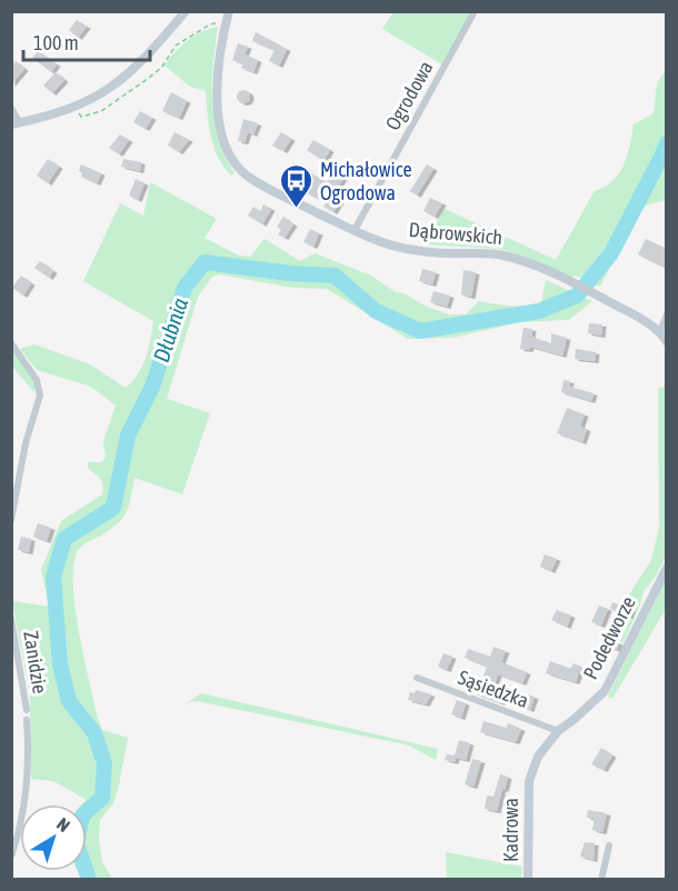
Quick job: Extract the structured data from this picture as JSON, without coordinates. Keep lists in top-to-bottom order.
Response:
{
  "streets": {
    "street": [
      "Ogrodowa",
      "Dąbrowskich",
      "Podedworze",
      "Zanidzie",
      "Sąsiedzka",
      "Kadrowa"
    ]
  },
  "crossings": [
    ["Ogrodowa", "Dąbrowskich"],
    ["Podedworze", "Sąsiedzka"],
    ["Podedworze", "Kadrowa"]
  ],
  "water": ["Dłubnia"],
  "places": {
    "bus stop": ["Michałowice Ogrodowa"]
  },
  "scale_bar": "100 m",
  "north": "top right"
}
